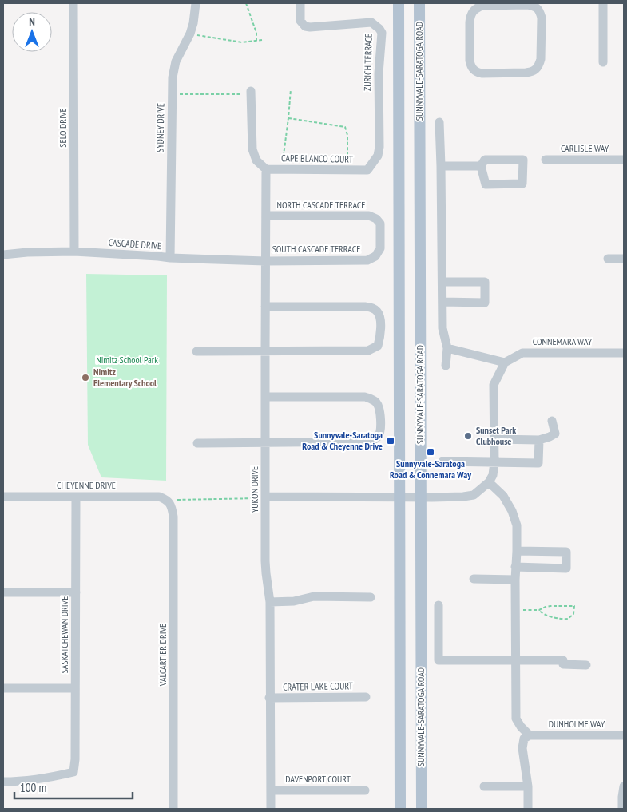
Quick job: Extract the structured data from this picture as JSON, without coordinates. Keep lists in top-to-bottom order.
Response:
{
  "streets": {
    "main road": ["SUNNYVALE-SARATOGA ROAD"],
    "street": [
      "ZURICH TERRACE",
      "SELO DRIVE",
      "SYDNEY DRIVE",
      "CARLISLE WAY",
      "CAPE BLANCO COURT",
      "NORTH CASCADE TERRACE",
      "CASCADE DRIVE",
      "SOUTH CASCADE TERRACE",
      "CONNEMARA WAY",
      "CHEYENNE DRIVE",
      "YUKON DRIVE",
      "SASKATCHEWAN DRIVE",
      "VALCARTIER DRIVE",
      "CRATER LAKE COURT",
      "DUNHOLME WAY",
      "DAVENPORT COURT"
    ]
  },
  "crossings": [
    ["ZURICH TERRACE", "CAPE BLANCO COURT"],
    ["SELO DRIVE", "CASCADE DRIVE"],
    ["SYDNEY DRIVE", "CASCADE DRIVE"],
    ["CAPE BLANCO COURT", "YUKON DRIVE"],
    ["NORTH CASCADE TERRACE", "SOUTH CASCADE TERRACE"],
    ["NORTH CASCADE TERRACE", "YUKON DRIVE"],
    ["CASCADE DRIVE", "SOUTH CASCADE TERRACE"],
    ["CASCADE DRIVE", "YUKON DRIVE"],
    ["SOUTH CASCADE TERRACE", "YUKON DRIVE"],
    ["CHEYENNE DRIVE", "SASKATCHEWAN DRIVE"],
    ["CHEYENNE DRIVE", "VALCARTIER DRIVE"],
    ["YUKON DRIVE", "CRATER LAKE COURT"],
    ["YUKON DRIVE", "DAVENPORT COURT"]
  ],
  "parks": ["Nimitz School Park"],
  "places": {
    "other": ["Nimitz Elementary School", "Sunset Park Clubhouse"],
    "transit": ["Sunnyvale-Saratoga Road & Cheyenne Drive", "Sunnyvale-Saratoga Road & Connemara Way"]
  },
  "scale_bar": "100 m",
  "north": "top"
}
